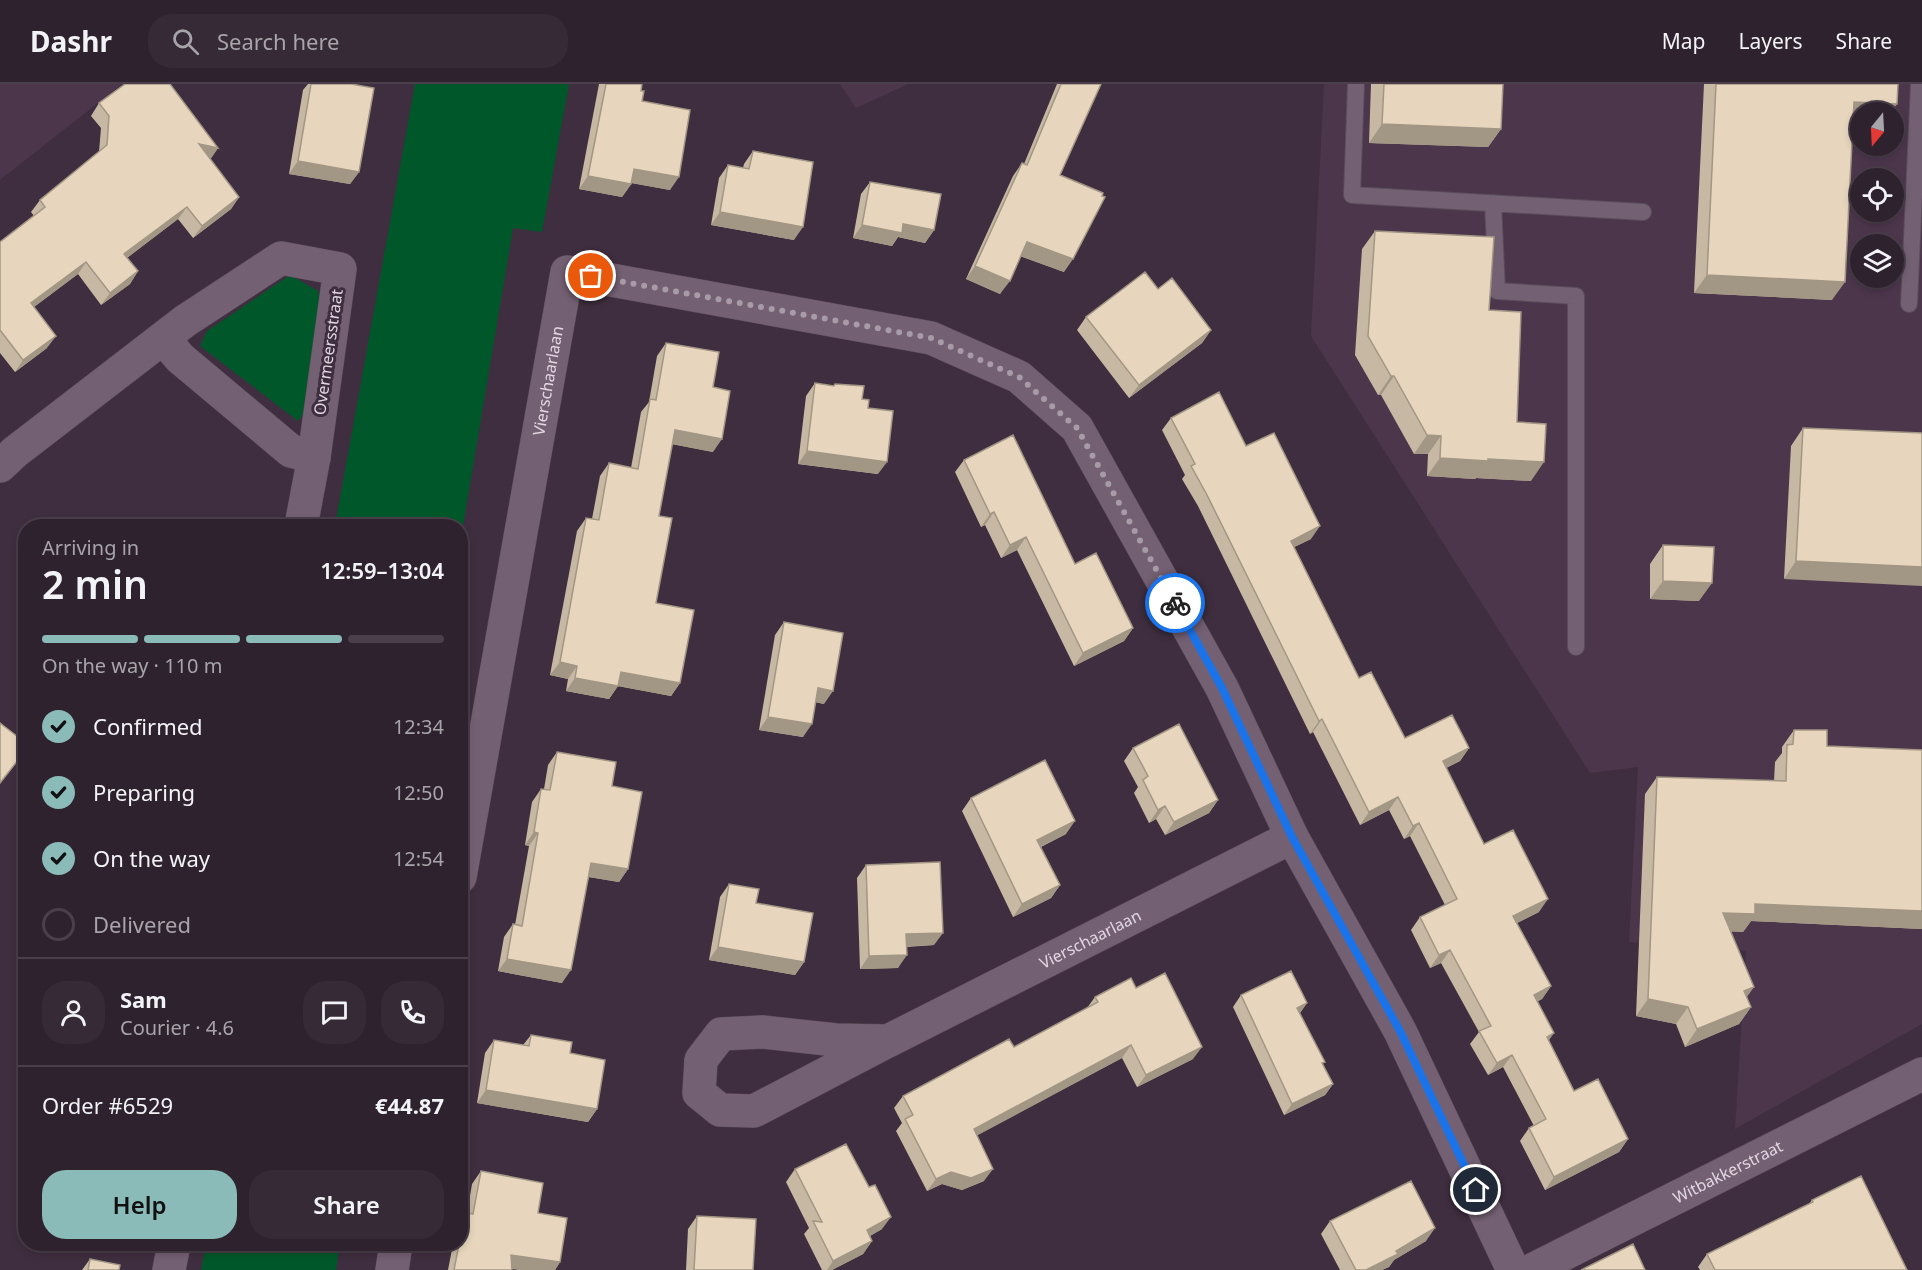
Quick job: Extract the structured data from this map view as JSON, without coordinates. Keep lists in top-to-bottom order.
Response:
{
  "streets": {
    "street": ["Overmeersstraat", "Vierschaarlaan", "Witbakkerstraat"]
  },
  "north": "bottom",
  "page": {
    "header": "Dashr",
    "search": "Search here",
    "nav": ["Map", "Layers", "Share"],
    "heading": ["2 min", "Arriving in", "12:59–13:04"],
    "panel": [
      "Sam",
      "Courier · 4.6",
      "Order #6529",
      "€44.87"
    ],
    "bar": "On the way · 110 m",
    "list": [
      ["Confirmed", "12:34"],
      ["Preparing", "12:50"],
      ["On the way", "12:54"],
      "Delivered"
    ],
    "buttons": ["Help", "Share"]
  }
}
